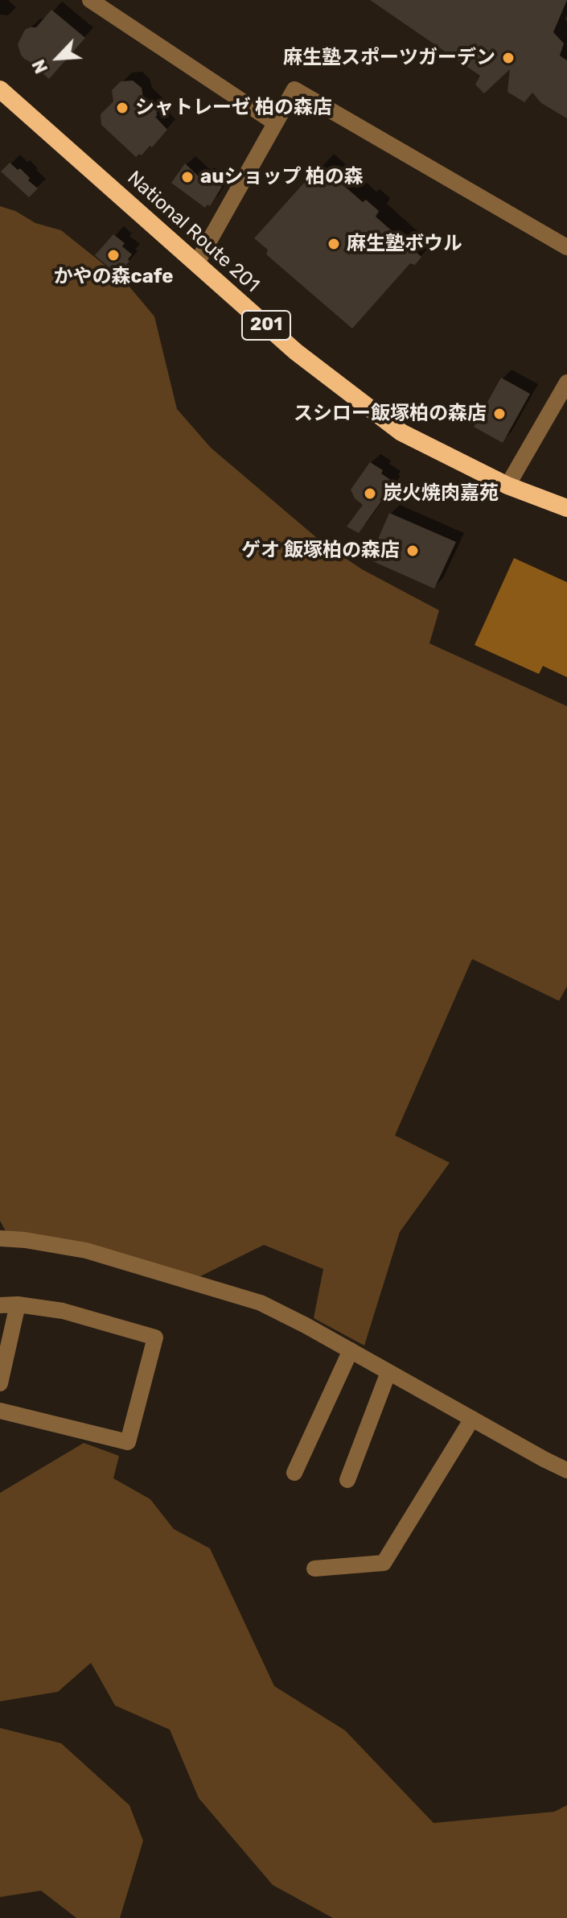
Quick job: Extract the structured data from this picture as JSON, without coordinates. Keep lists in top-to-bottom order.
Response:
{
  "streets": {
    "highway": ["National Route 201", "201"]
  },
  "places": [
    "麻生塾スポーツガーデン",
    "シャトレーゼ 柏の森店",
    "auショップ 柏の森",
    "麻生塾ボウル",
    "かやの森cafe",
    "スシロー飯塚柏の森店",
    "炭火焼肉嘉苑",
    "ゲオ 飯塚柏の森店"
  ],
  "north": "bottom left"
}
